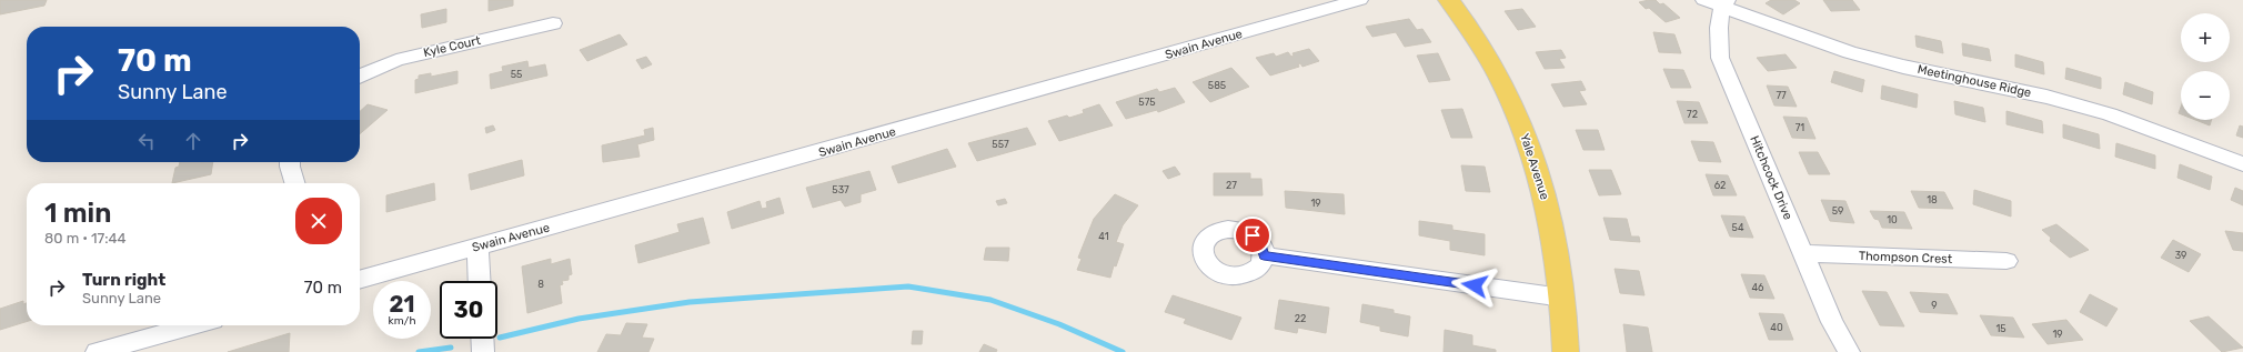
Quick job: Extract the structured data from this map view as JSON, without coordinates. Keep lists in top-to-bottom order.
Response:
{
  "streets": {
    "main road": ["Yale Avenue"],
    "street": [
      "Swain Avenue",
      "Kyle Court",
      "Meetinghouse Ridge",
      "Hitchcock Drive",
      "Thompson Crest"
    ]
  },
  "crossings": [
    ["Meetinghouse Ridge", "Hitchcock Drive"],
    ["Hitchcock Drive", "Thompson Crest"]
  ],
  "house_numbers": [
    "55",
    "585",
    "77",
    "575",
    "72",
    "71",
    "557",
    "27",
    "62",
    "537",
    "18",
    "19",
    "59",
    "10",
    "54",
    "41",
    "39",
    "8",
    "46",
    "9",
    "22",
    "40",
    "15",
    "19"
  ],
  "page": {
    "map_buttons": ["+", "−"],
    "turn": ["70 m", "Sunny Lane"],
    "heading": ["1 min", "80 m · 17:44"],
    "list": [
      {
        "name": "Turn right",
        "note": "Sunny Lane",
        "value": "70 m"
      }
    ],
    "speed": "21 km/h",
    "limit": "30"
  }
}
